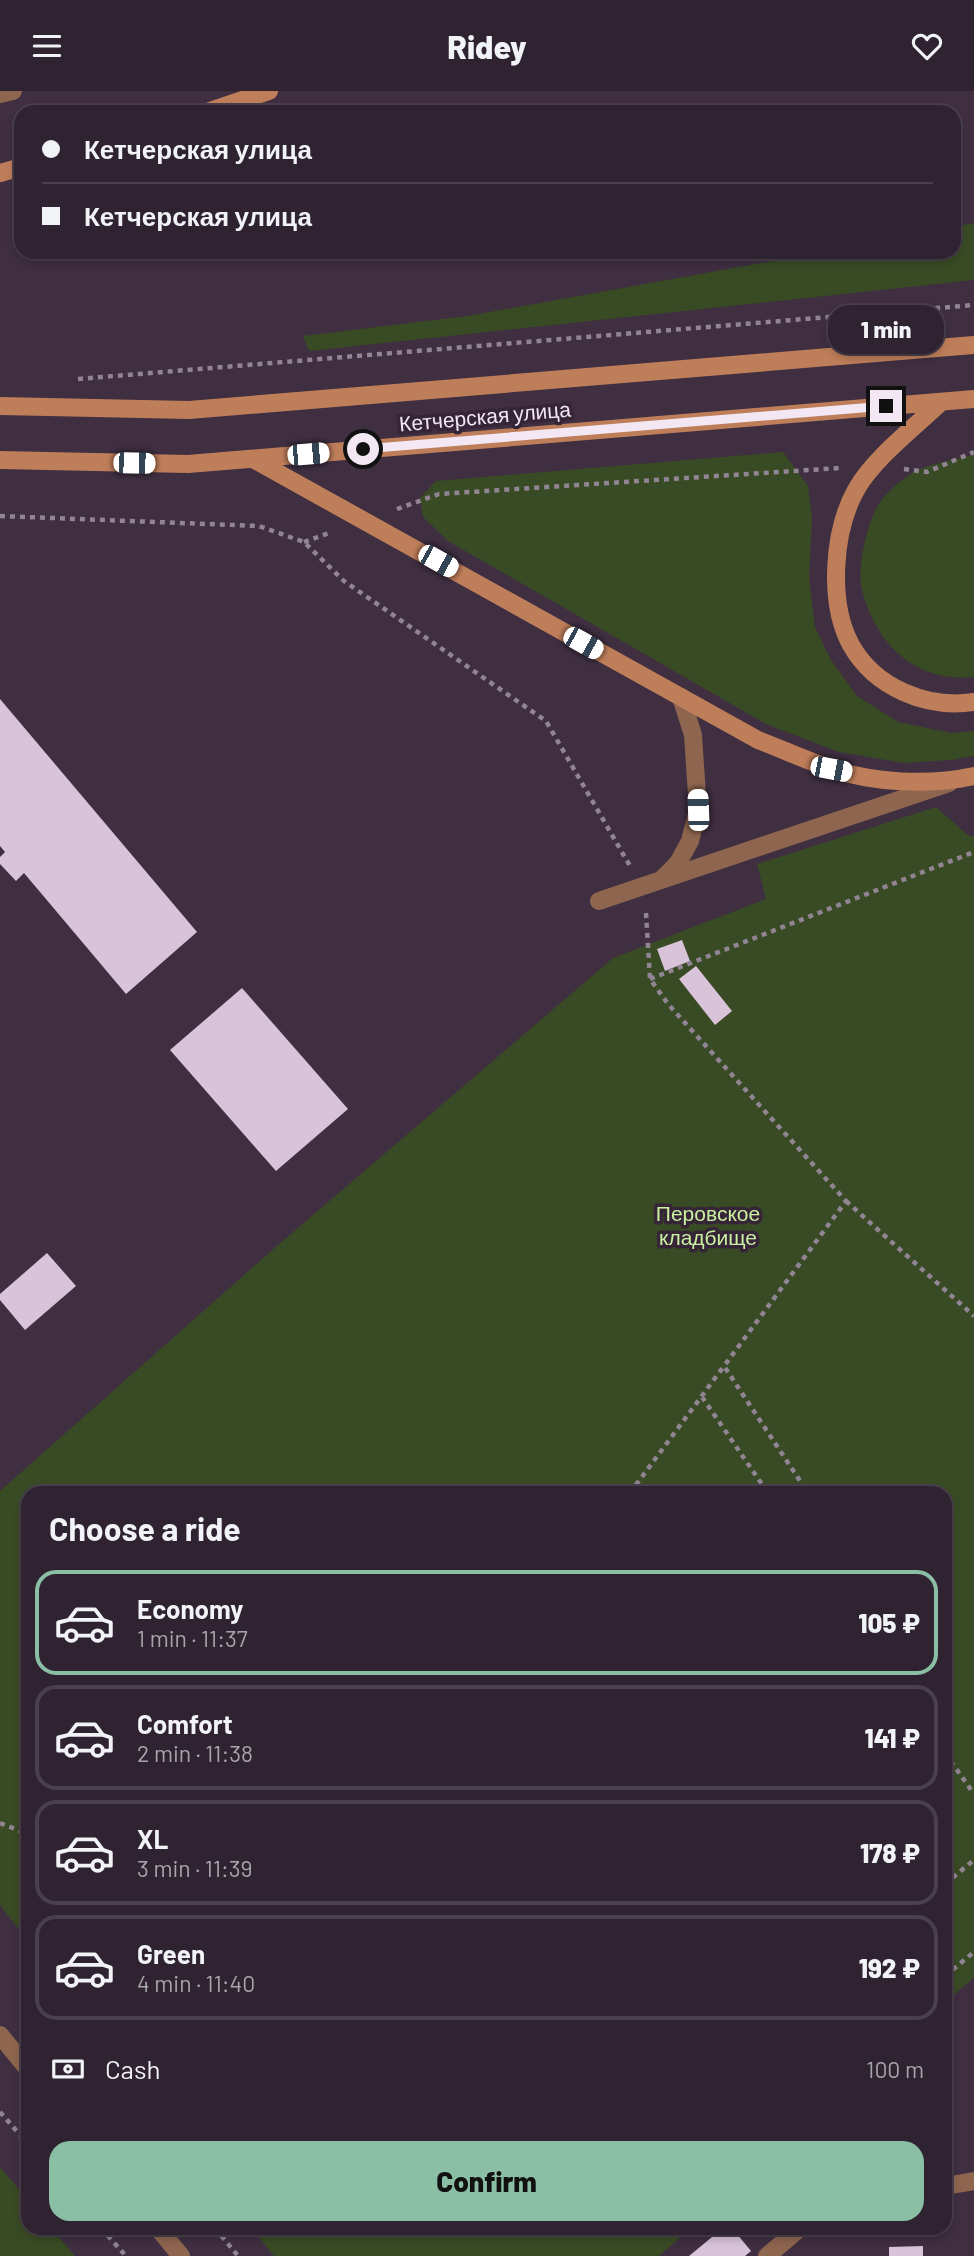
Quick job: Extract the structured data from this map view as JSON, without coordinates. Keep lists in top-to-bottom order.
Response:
{
  "streets": {
    "main road": ["Кетчерская улица"]
  },
  "parks": ["Перовское кладбище"],
  "page": {
    "header": "Ridey",
    "banner": ["Кетчерская улица", "Кетчерская улица"],
    "bubble": "1 min",
    "heading": "Choose a ride",
    "list": [
      {
        "name": "Economy",
        "note": "1 min · 11:37",
        "value": "105 ₽"
      },
      {
        "name": "Comfort",
        "note": "2 min · 11:38",
        "value": "141 ₽"
      },
      {
        "name": "XL",
        "note": "3 min · 11:39",
        "value": "178 ₽"
      },
      {
        "name": "Green",
        "note": "4 min · 11:40",
        "value": "192 ₽"
      }
    ],
    "pay": ["Cash", "100 m"],
    "buttons": "Confirm"
  }
}
